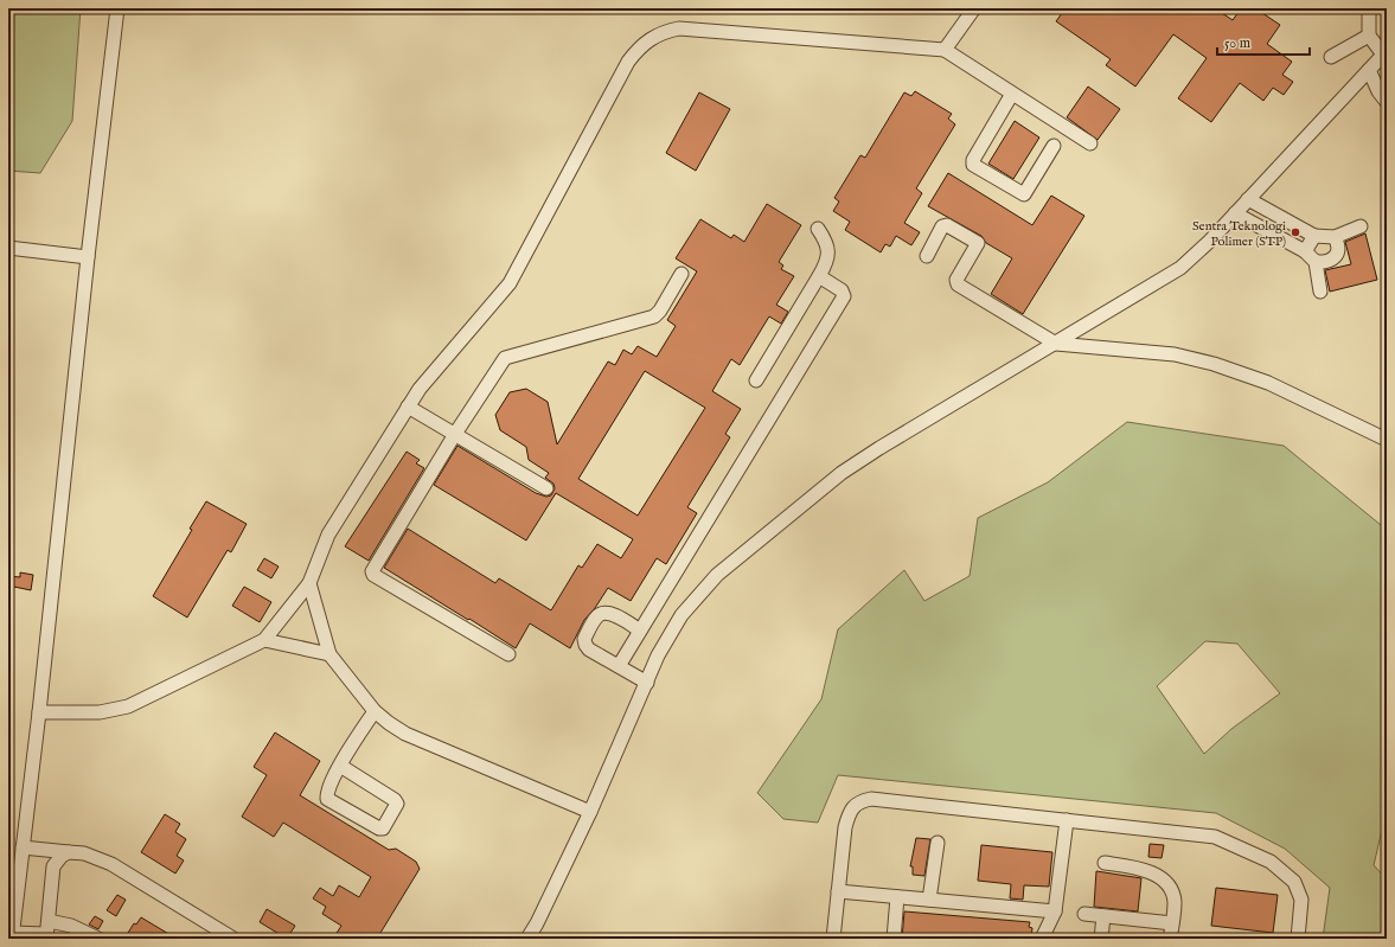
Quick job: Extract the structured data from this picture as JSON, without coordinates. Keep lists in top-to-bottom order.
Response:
{
  "places": ["Sentra Teknologi Polimer (STP)"],
  "scale_bar": "50 m"
}
